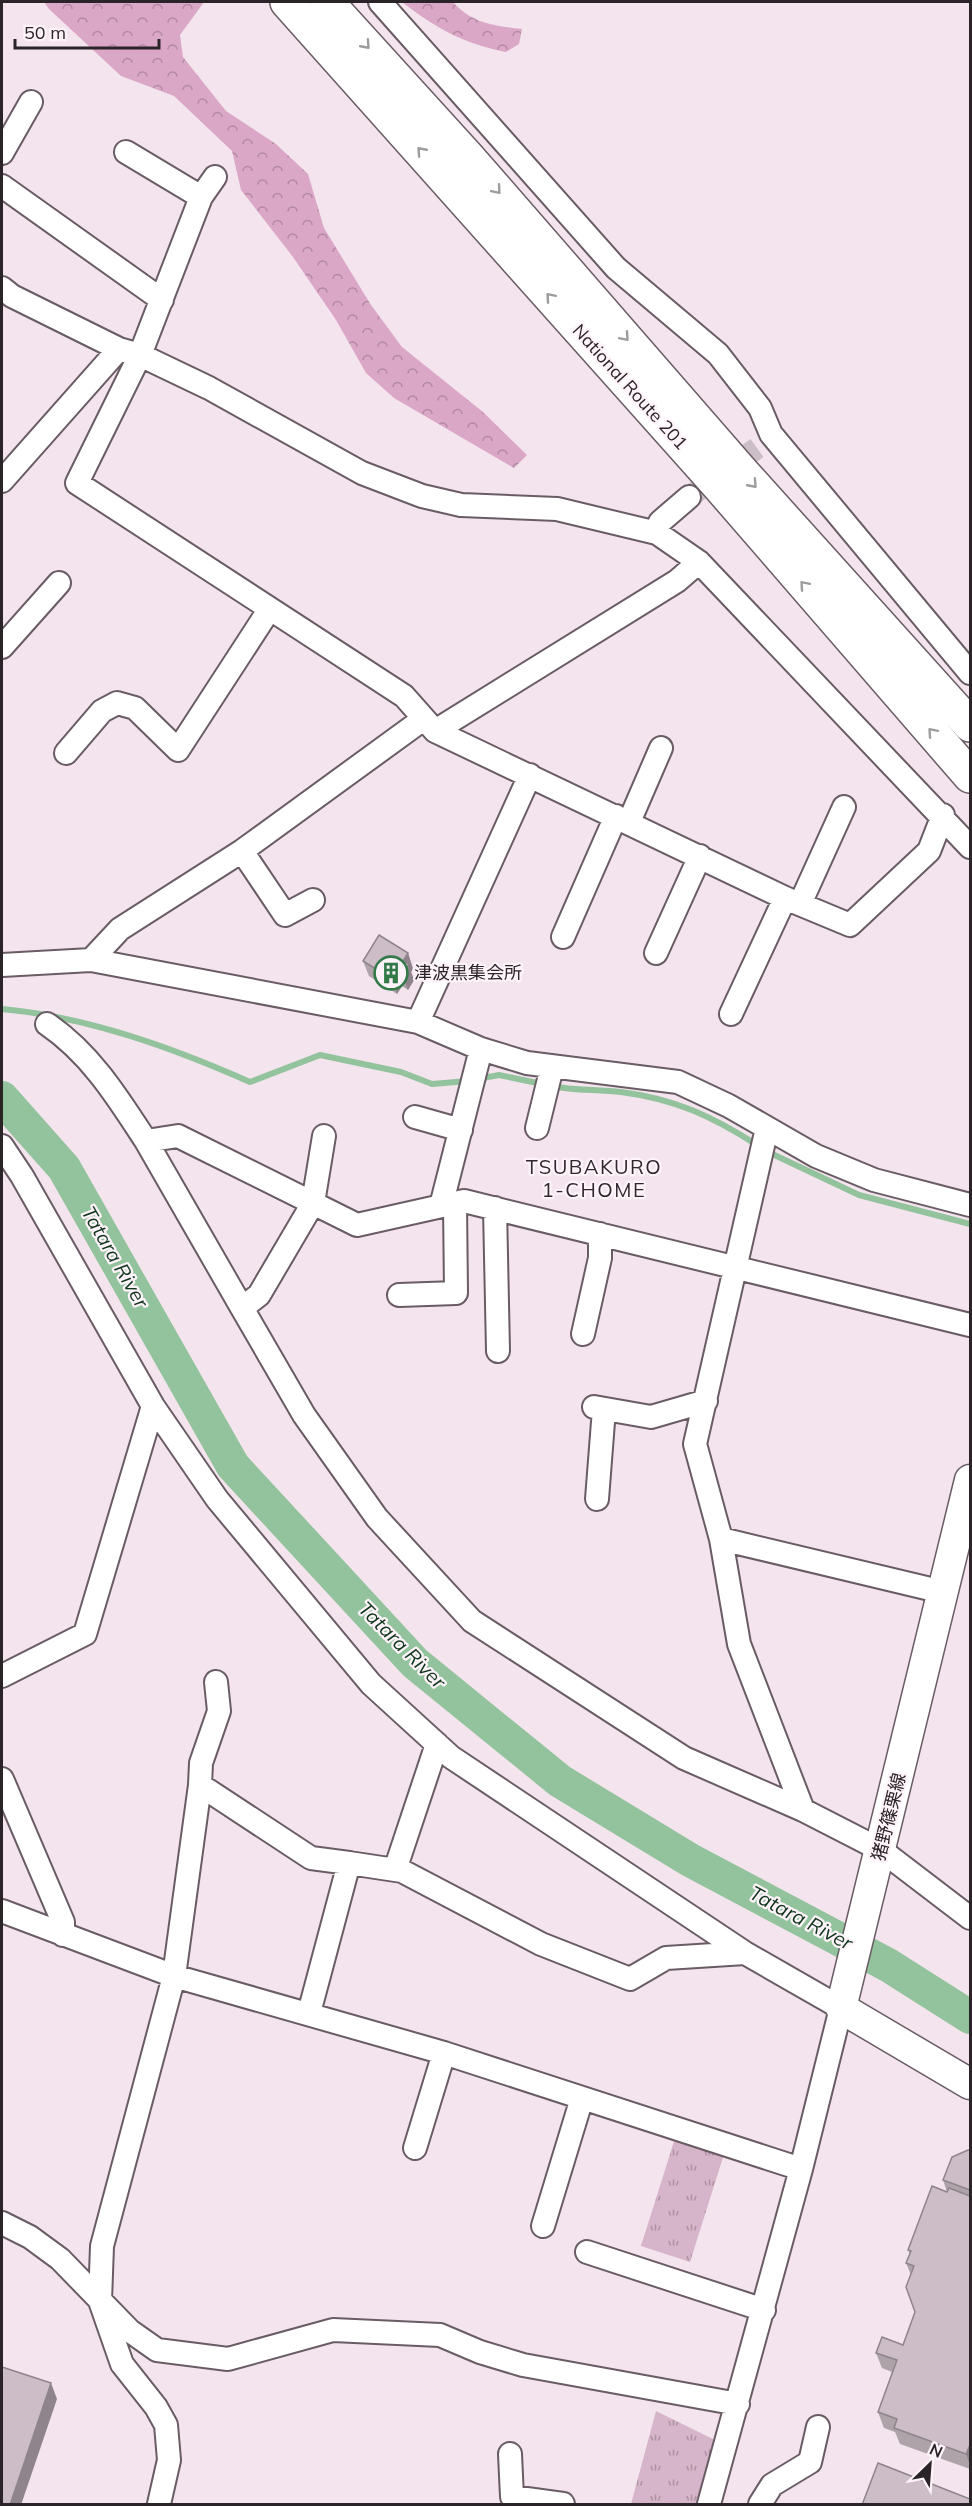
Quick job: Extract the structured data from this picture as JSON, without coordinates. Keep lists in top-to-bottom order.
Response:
{
  "streets": {
    "highway": ["National Route 201"],
    "main road": ["猪野篠栗線"]
  },
  "districts": ["TSUBAKURO 1-CHOME"],
  "water": ["Tatara River"],
  "places": {
    "building": ["津波黒集会所"]
  },
  "scale_bar": "50 m",
  "north": "top right"
}
